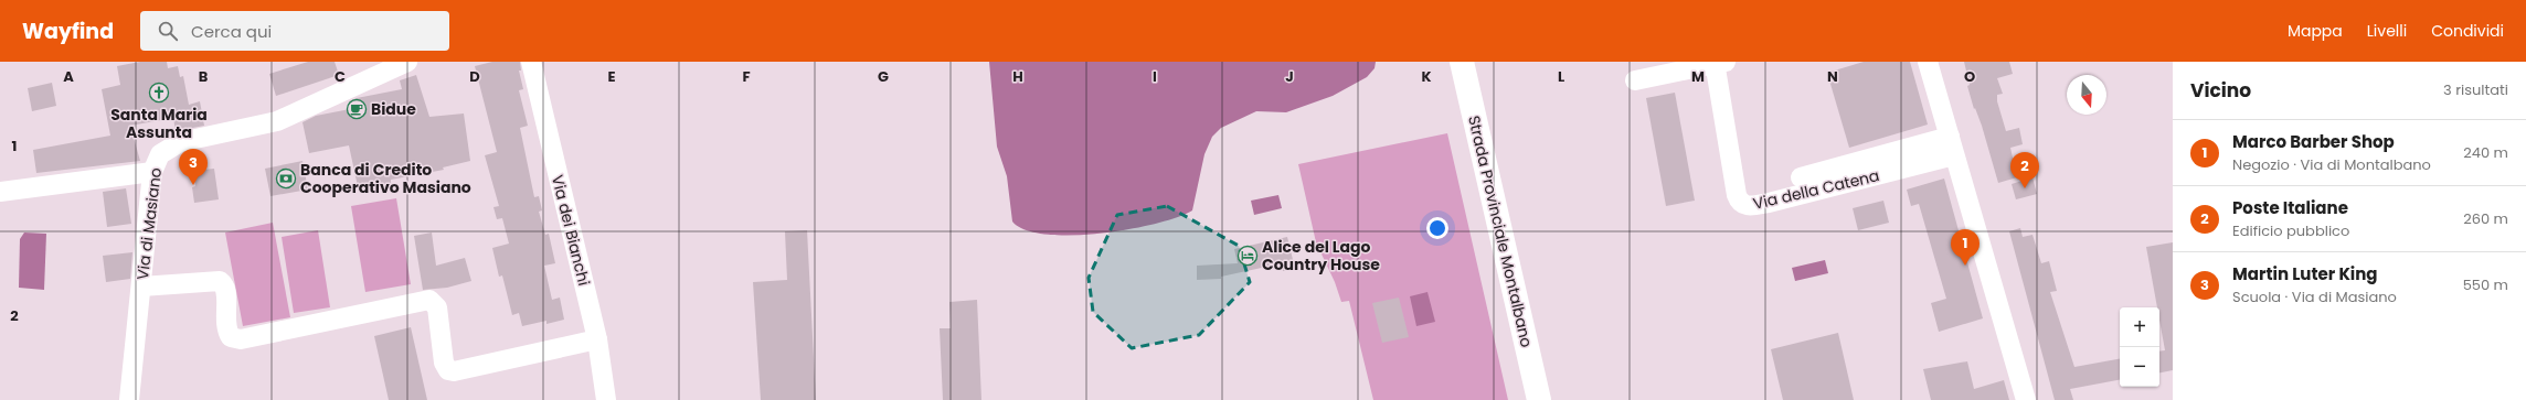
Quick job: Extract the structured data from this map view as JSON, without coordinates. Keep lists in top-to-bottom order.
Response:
{
  "streets": {
    "main road": ["Strada Provinciale Montalbano"],
    "street": ["Via della Catena", "Via di Masiano", "Via dei Bianchi"]
  },
  "places": {
    "church": ["Santa Maria Assunta"],
    "cafe": ["Bidue"],
    "bank": ["Banca di Credito Cooperativo Masiano"],
    "hotel": ["Alice del Lago Country House"]
  },
  "north": "bottom",
  "page": {
    "header": "Wayfind",
    "search": "Cerca qui",
    "nav": ["Mappa", "Livelli", "Condividi"],
    "heading": ["Vicino", "3 risultati"],
    "list": [
      {
        "mark": "1",
        "name": "Marco Barber Shop",
        "note": "Negozio · Via di Montalbano",
        "value": "240 m"
      },
      {
        "mark": "2",
        "name": "Poste Italiane",
        "note": "Edificio pubblico",
        "value": "260 m"
      },
      {
        "mark": "3",
        "name": "Martin Luter King",
        "note": "Scuola · Via di Masiano",
        "value": "550 m"
      }
    ],
    "pins": ["3", "2", "1"],
    "map_buttons": ["+", "−"]
  },
  "grid": {
    "columns": [
      "A",
      "B",
      "C",
      "D",
      "E",
      "F",
      "G",
      "H",
      "I",
      "J",
      "K",
      "L",
      "M",
      "N",
      "O"
    ],
    "rows": ["1", "2"]
  }
}
